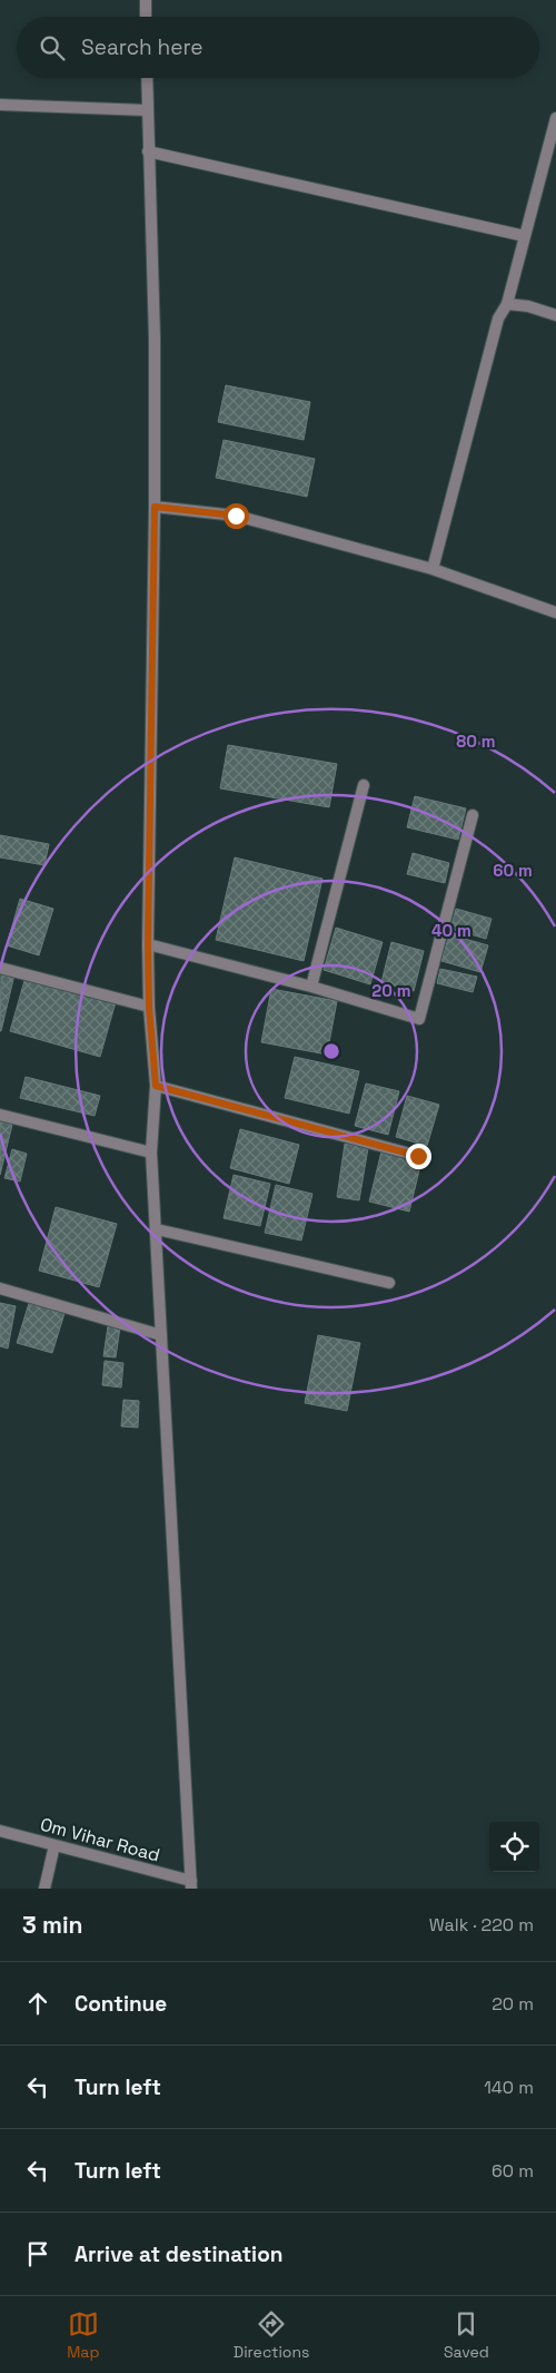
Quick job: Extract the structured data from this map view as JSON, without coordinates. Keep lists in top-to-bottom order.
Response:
{
  "streets": {
    "street": ["Om Vihar Road"]
  },
  "page": {
    "search": "Search here",
    "heading": ["3 min", "Walk · 220 m"],
    "list": [
      ["Continue", "20 m"],
      ["Turn left", "140 m"],
      ["Turn left", "60 m"],
      "Arrive at destination"
    ],
    "nav": ["Map", "Directions", "Saved"]
  },
  "rings": [
    "80 m",
    "60 m",
    "40 m",
    "20 m"
  ]
}
